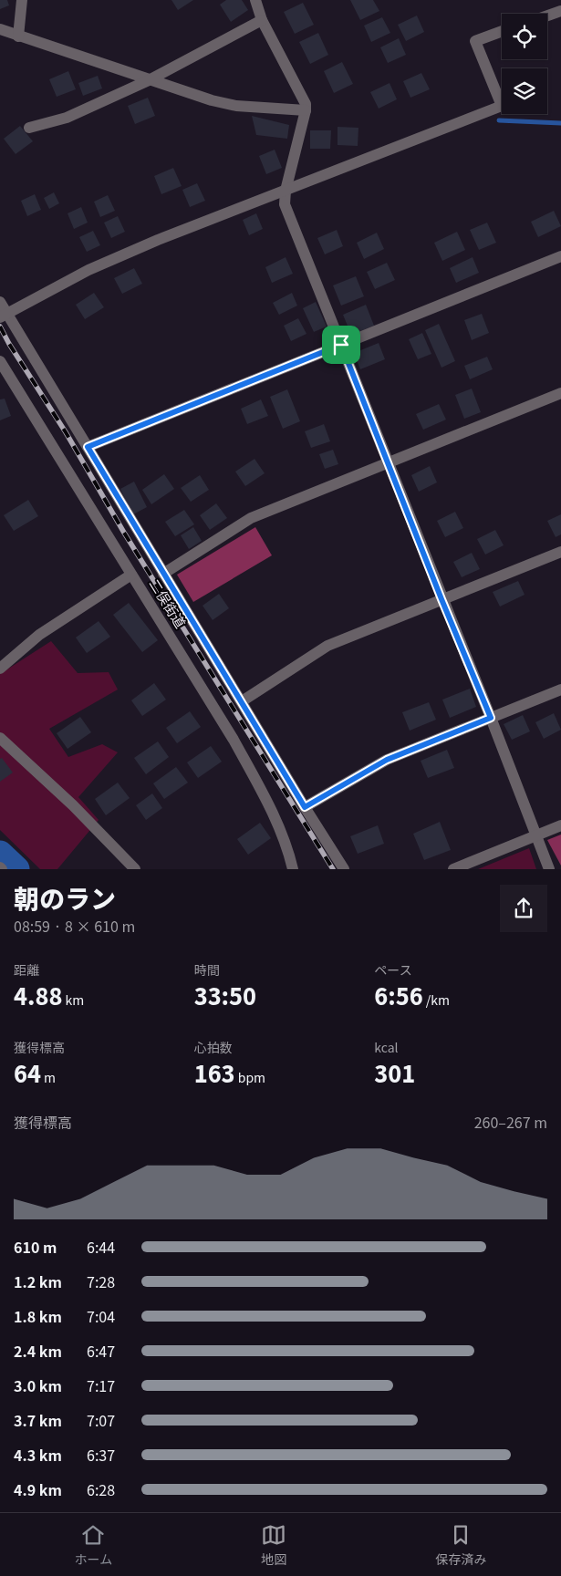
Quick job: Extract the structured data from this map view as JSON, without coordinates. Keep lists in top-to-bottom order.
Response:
{
  "streets": {
    "street": ["二俣街道"]
  },
  "page": {
    "heading": ["朝のラン", "08:59 · 8 × 610 m"],
    "stats": [
      ["距離", "4.88 km"],
      ["時間", "33:50"],
      ["ペース", "6:56 /km"],
      ["獲得標高", "64 m"],
      ["心拍数", "163 bpm"],
      ["kcal", "301"]
    ],
    "chart": ["獲得標高", "260–267 m"],
    "list": [
      {
        "name": "610 m",
        "note": "6:44"
      },
      {
        "name": "1.2 km",
        "note": "7:28"
      },
      {
        "name": "1.8 km",
        "note": "7:04"
      },
      {
        "name": "2.4 km",
        "note": "6:47"
      },
      {
        "name": "3.0 km",
        "note": "7:17"
      },
      {
        "name": "3.7 km",
        "note": "7:07"
      },
      {
        "name": "4.3 km",
        "note": "6:37"
      },
      {
        "name": "4.9 km",
        "note": "6:28"
      }
    ],
    "tabs": ["ホーム", "地図", "保存済み"]
  }
}
